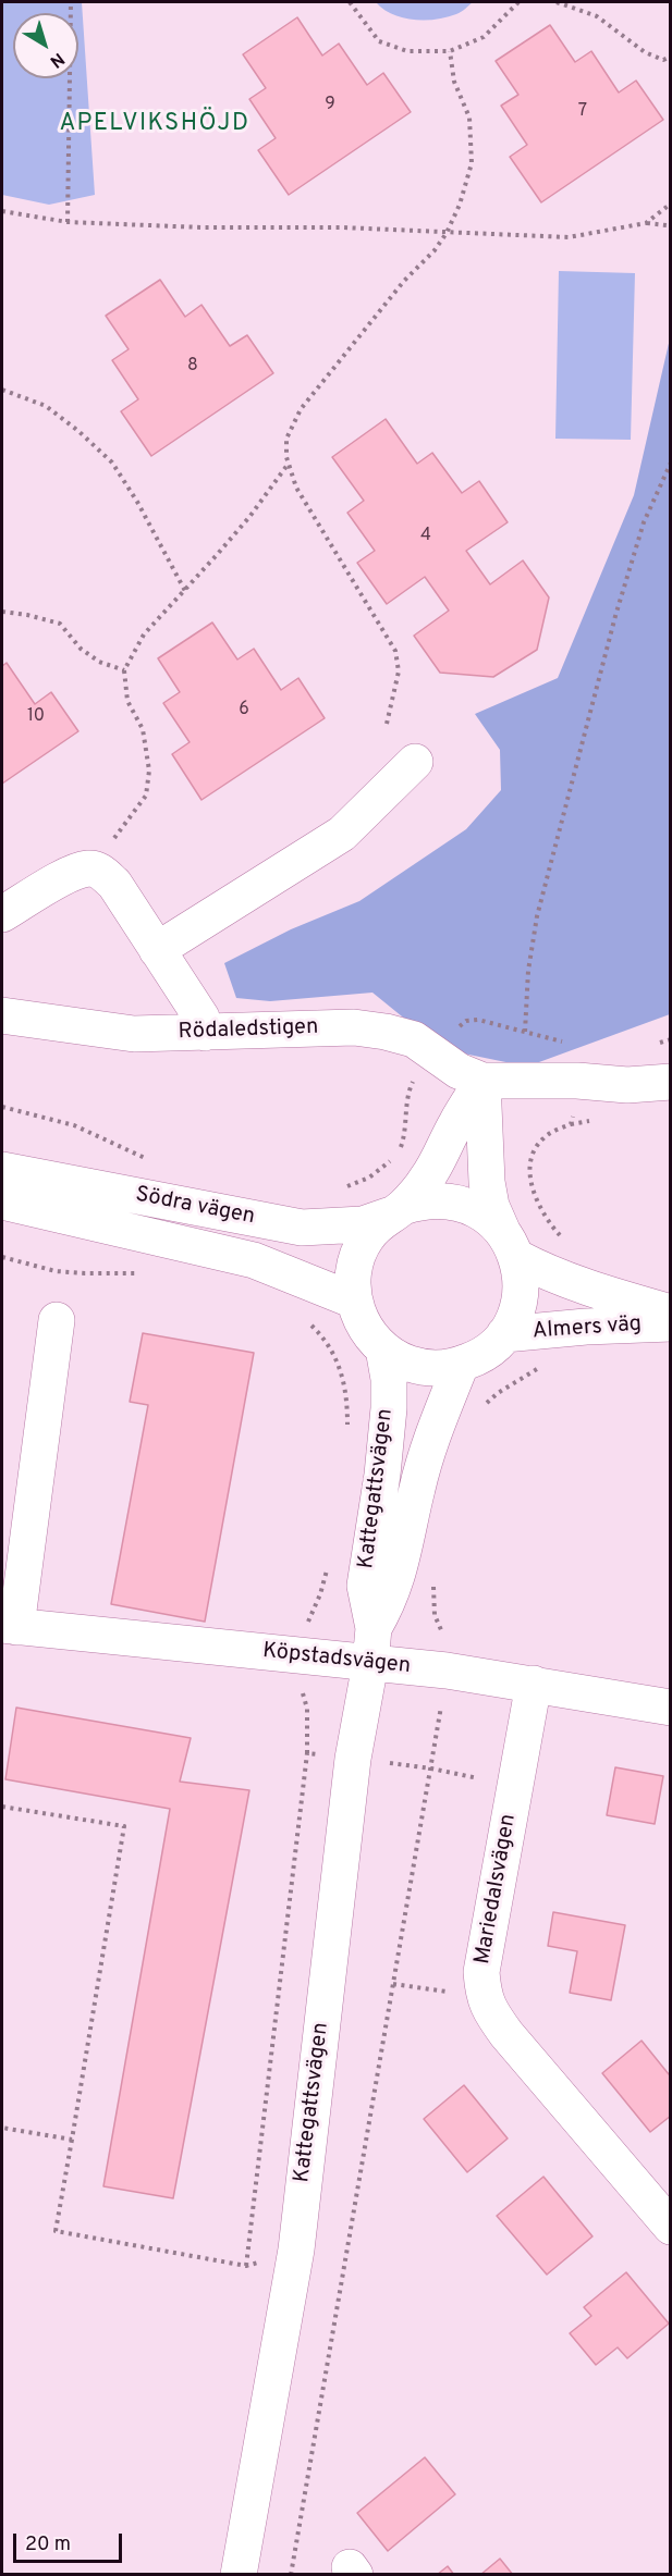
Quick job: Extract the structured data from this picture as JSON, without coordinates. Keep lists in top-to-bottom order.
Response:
{
  "streets": {
    "street": [
      "Rödaledstigen",
      "Södra vägen",
      "Almers väg",
      "Kattegattsvägen",
      "Köpstadsvägen",
      "Mariedalsvägen"
    ]
  },
  "crossings": [
    ["Södra vägen", "Almers väg"],
    ["Södra vägen", "Kattegattsvägen"],
    ["Almers väg", "Kattegattsvägen"],
    ["Kattegattsvägen", "Köpstadsvägen"],
    ["Köpstadsvägen", "Mariedalsvägen"]
  ],
  "districts": ["APELVIKSHÖJD"],
  "house_numbers": [
    "9",
    "7",
    "8",
    "4",
    "6",
    "10"
  ],
  "scale_bar": "20 m",
  "north": "bottom right"
}
